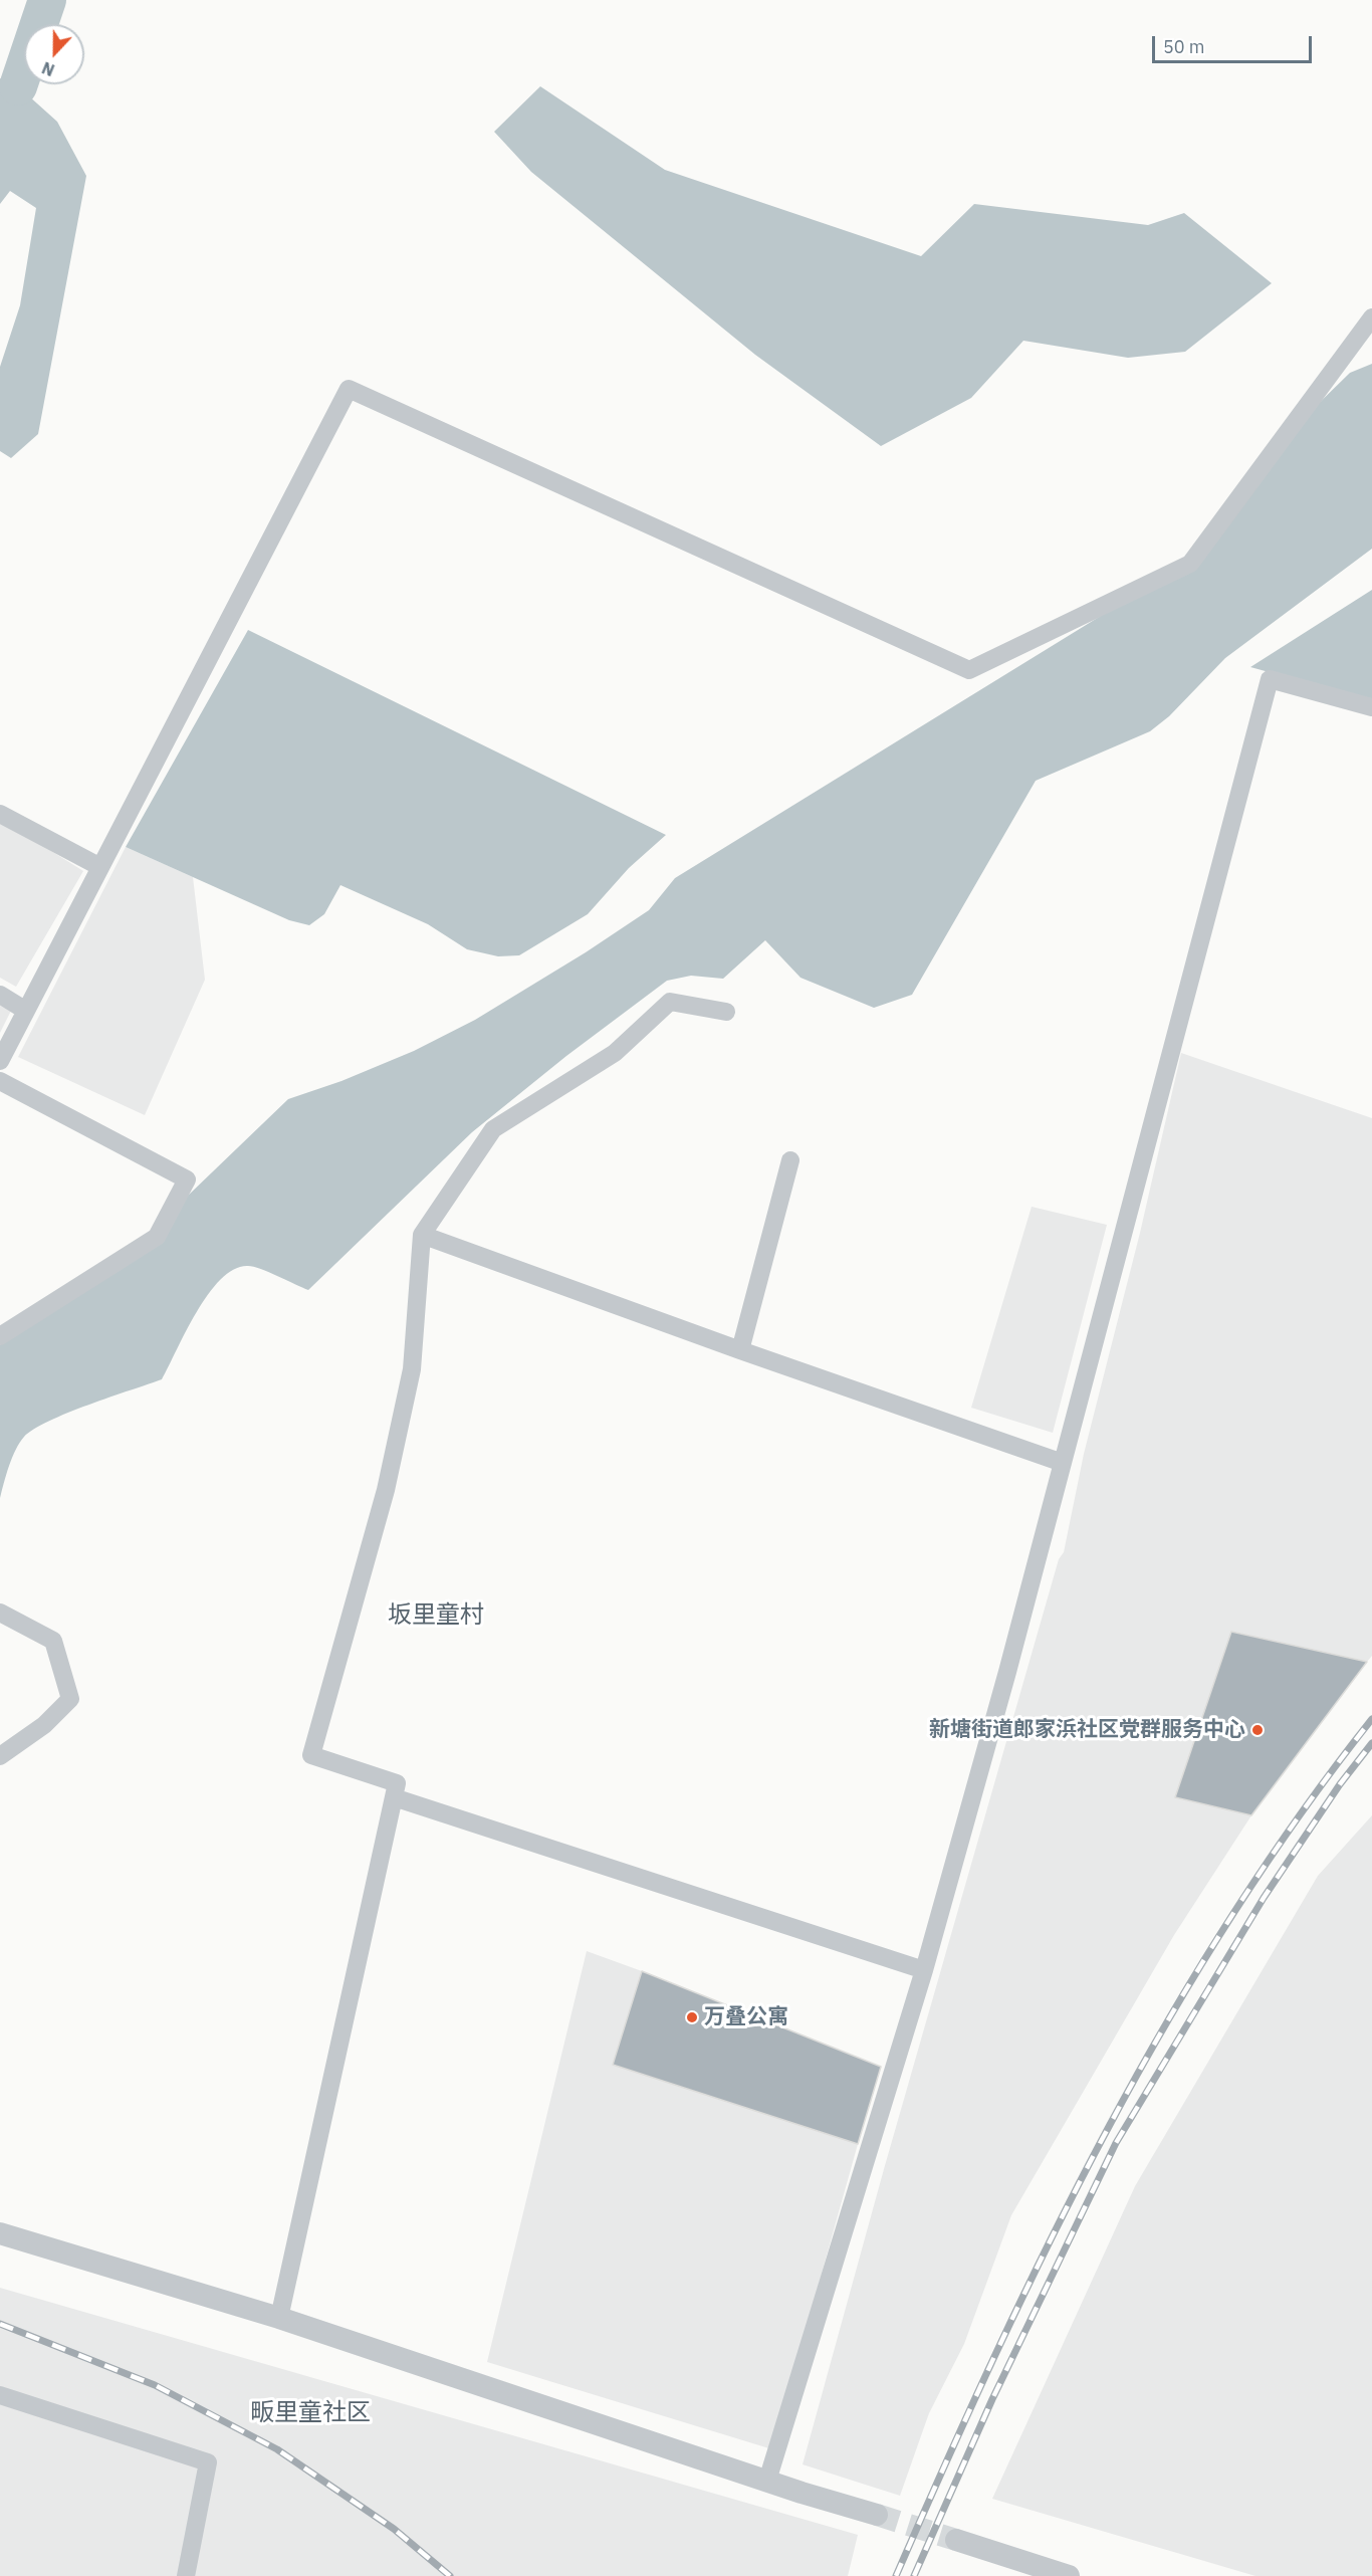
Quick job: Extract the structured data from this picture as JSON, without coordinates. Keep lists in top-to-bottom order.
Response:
{
  "districts": ["坂里童村", "畈里童社区"],
  "places": ["新塘街道郎家浜社区党群服务中心", "万叠公寓"],
  "scale_bar": "50 m",
  "north": "bottom"
}
